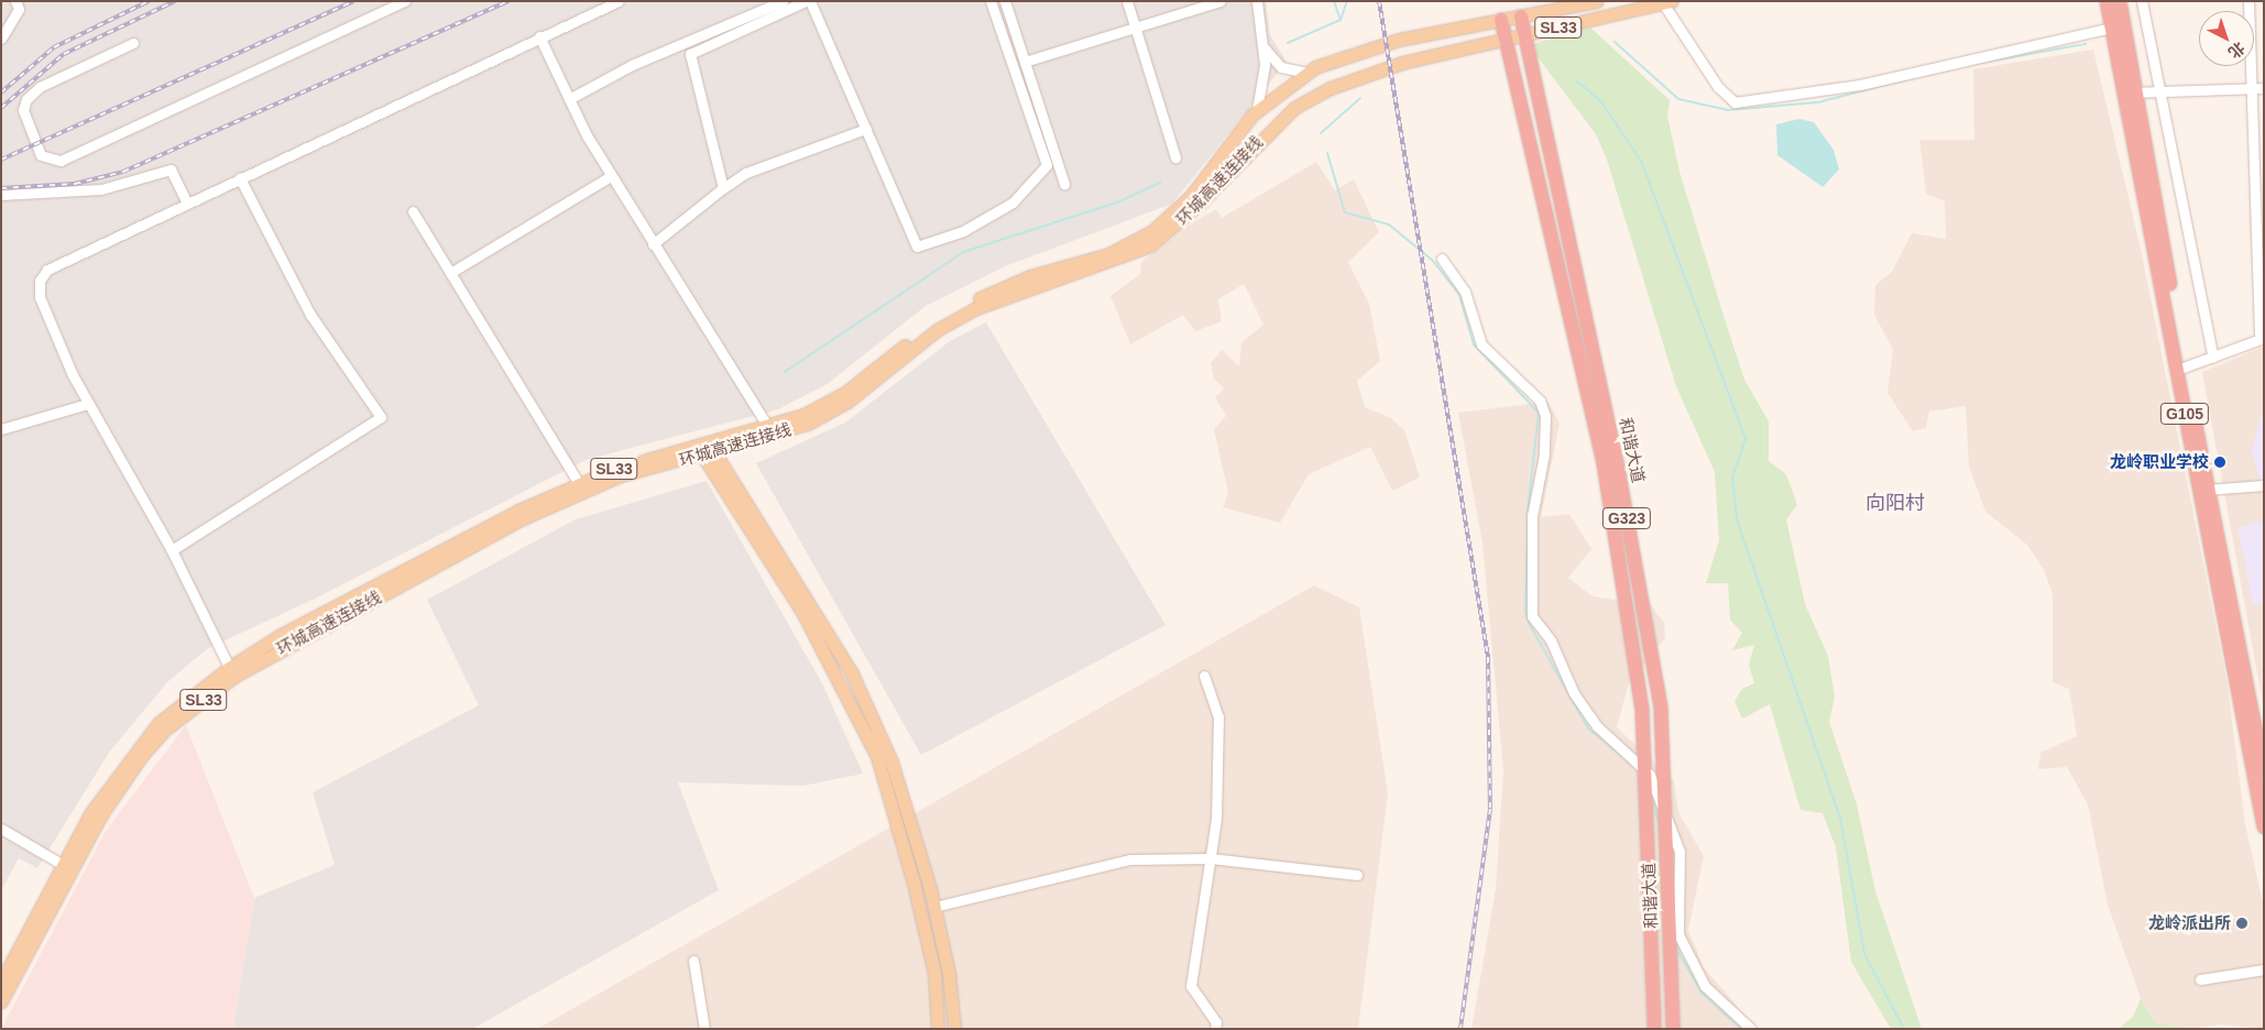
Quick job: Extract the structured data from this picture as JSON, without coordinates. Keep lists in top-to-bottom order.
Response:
{
  "streets": {
    "highway": ["G105", "和谐大道", "G323"],
    "main road": ["SL33", "环城高速连接线"]
  },
  "crossings": [
    ["环城高速连接线", "和谐大道"]
  ],
  "districts": ["向阳村"],
  "places": ["龙岭职业学校", "龙岭派出所"],
  "north": "bottom right"
}
